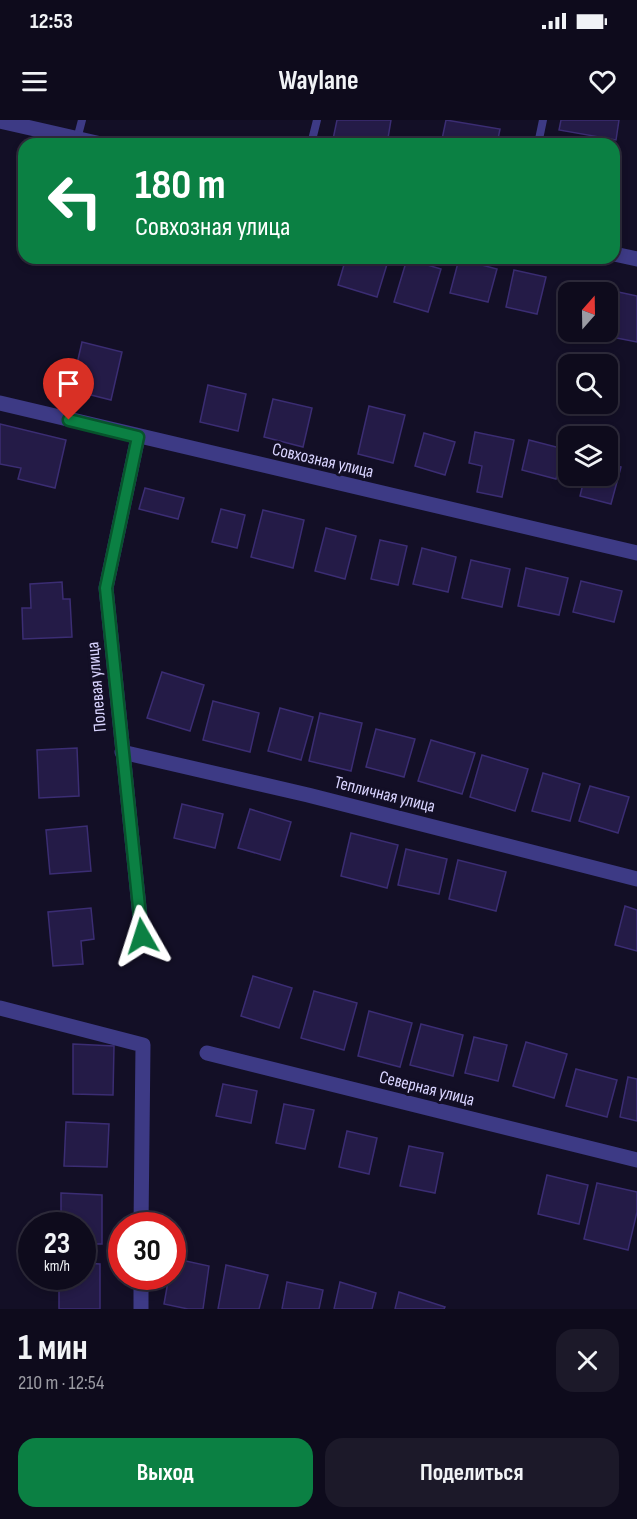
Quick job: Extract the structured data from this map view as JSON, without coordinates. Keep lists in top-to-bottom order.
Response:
{
  "streets": {
    "street": [
      "Совхозная улица",
      "Полевая улица",
      "Тепличная улица",
      "Северная улица"
    ]
  },
  "crossings": [
    ["Совхозная улица", "Полевая улица"],
    ["Полевая улица", "Тепличная улица"]
  ],
  "north": "top",
  "page": {
    "status": "12:53",
    "header": "Waylane",
    "turn": ["180 m", "Совхозная улица"],
    "speed": "23 km/h",
    "limit": "30",
    "heading": ["1 мин", "210 m · 12:54"],
    "buttons": ["Выход", "Поделиться"]
  }
}
